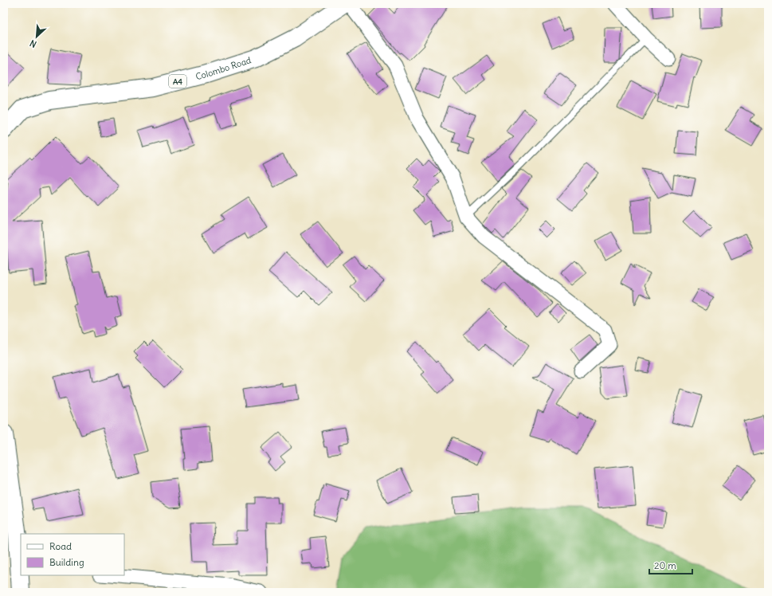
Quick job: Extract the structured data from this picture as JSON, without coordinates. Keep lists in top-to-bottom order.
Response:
{
  "streets": {
    "highway": ["Colombo Road", "A4"]
  },
  "legend": ["Road", "Building"],
  "scale_bar": "20 m",
  "north": "bottom left"
}
